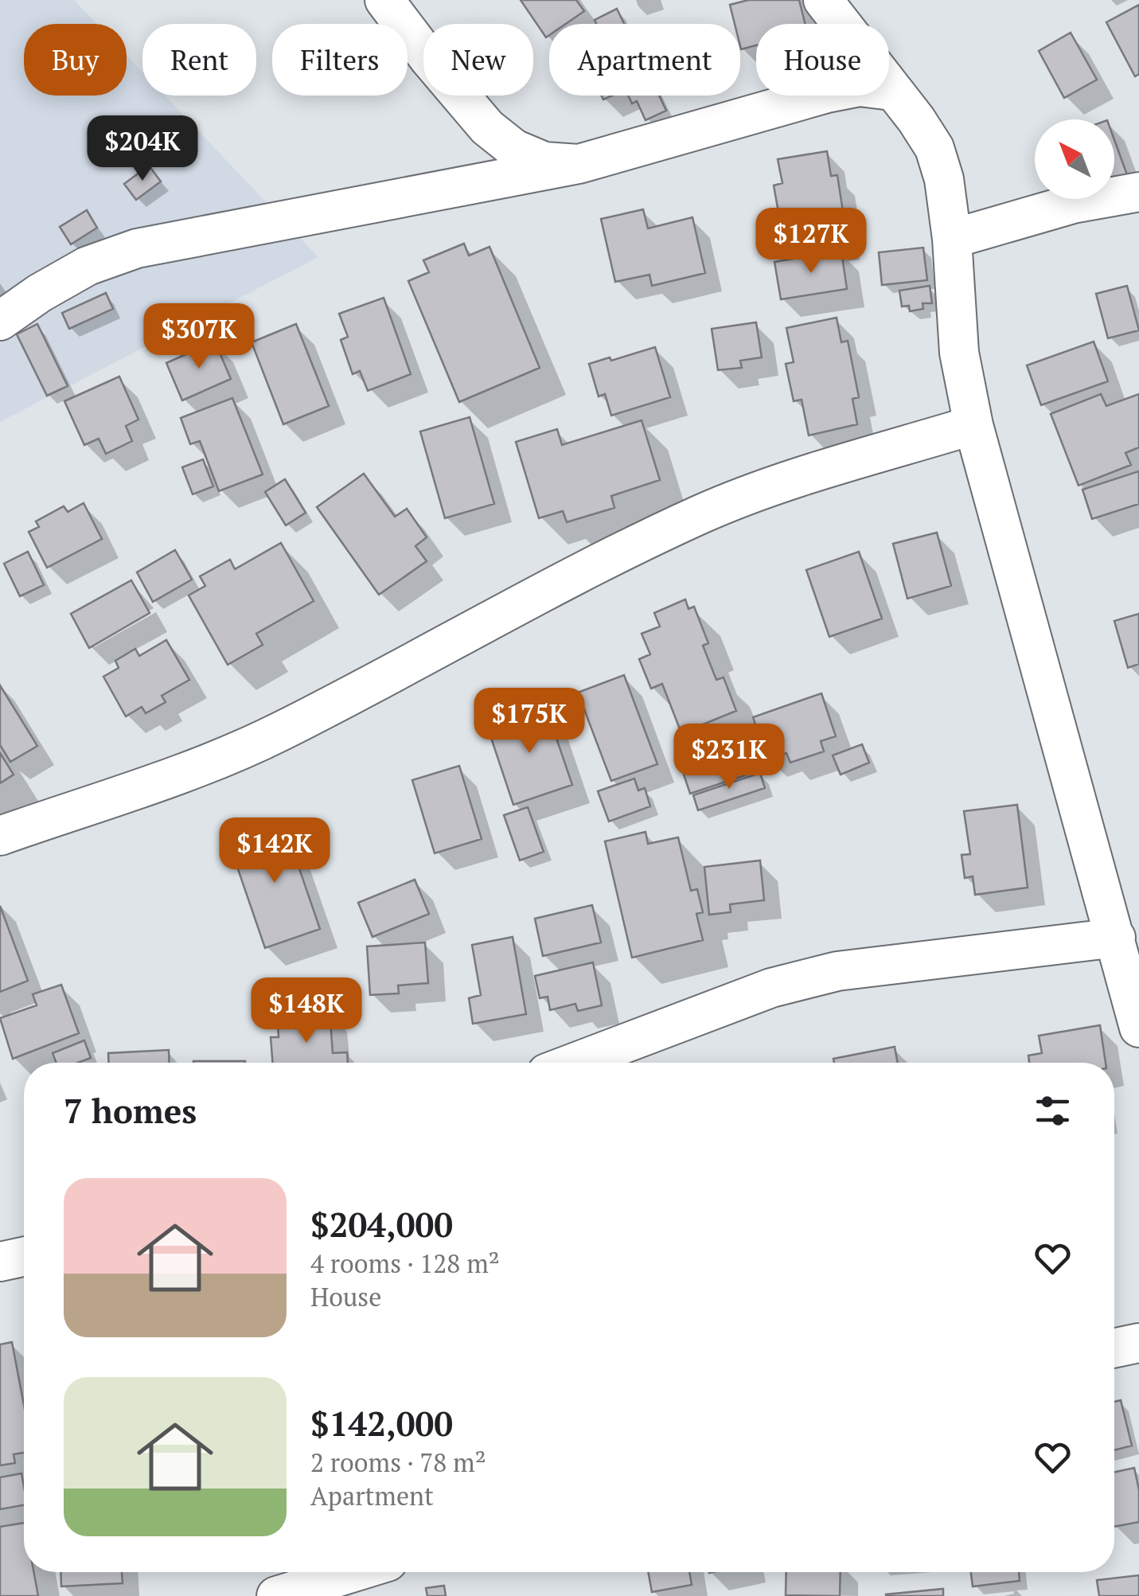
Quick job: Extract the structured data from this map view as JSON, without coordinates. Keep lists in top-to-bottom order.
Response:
{
  "north": "top left",
  "page": {
    "chip": [
      "Buy",
      "Rent",
      "Filters",
      "New",
      "Apartment",
      "House"
    ],
    "price": [
      "$204K",
      "$127K",
      "$307K",
      "$175K",
      "$231K",
      "$142K",
      "$148K"
    ],
    "heading": "7 homes",
    "list": [
      {
        "name": "$204,000",
        "note": "4 rooms · 128 m² · House"
      },
      {
        "name": "$142,000",
        "note": "2 rooms · 78 m² · Apartment"
      }
    ]
  }
}
